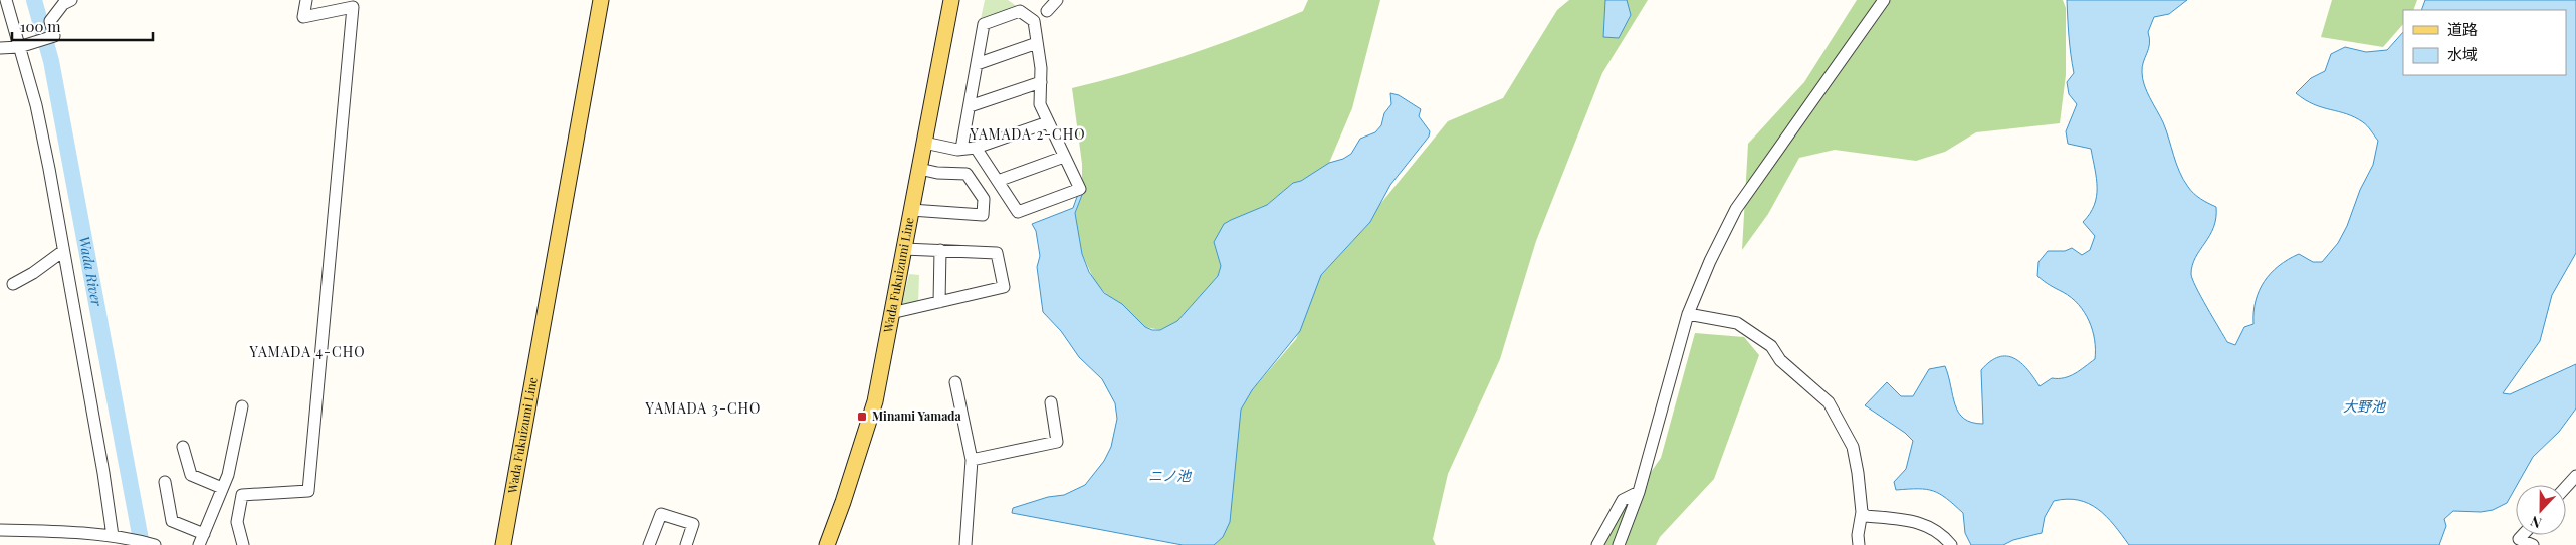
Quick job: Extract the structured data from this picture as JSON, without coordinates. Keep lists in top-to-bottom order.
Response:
{
  "streets": {
    "main road": ["Wada Fukuizumi Line"]
  },
  "districts": ["YAMADA 2-CHO", "YAMADA 4-CHO", "YAMADA 3-CHO"],
  "water": ["Wada River", "大野池", "ニノ池"],
  "places": {
    "transit": ["Minami Yamada"]
  },
  "legend": ["道路", "水域"],
  "scale_bar": "100 m",
  "north": "bottom"
}
